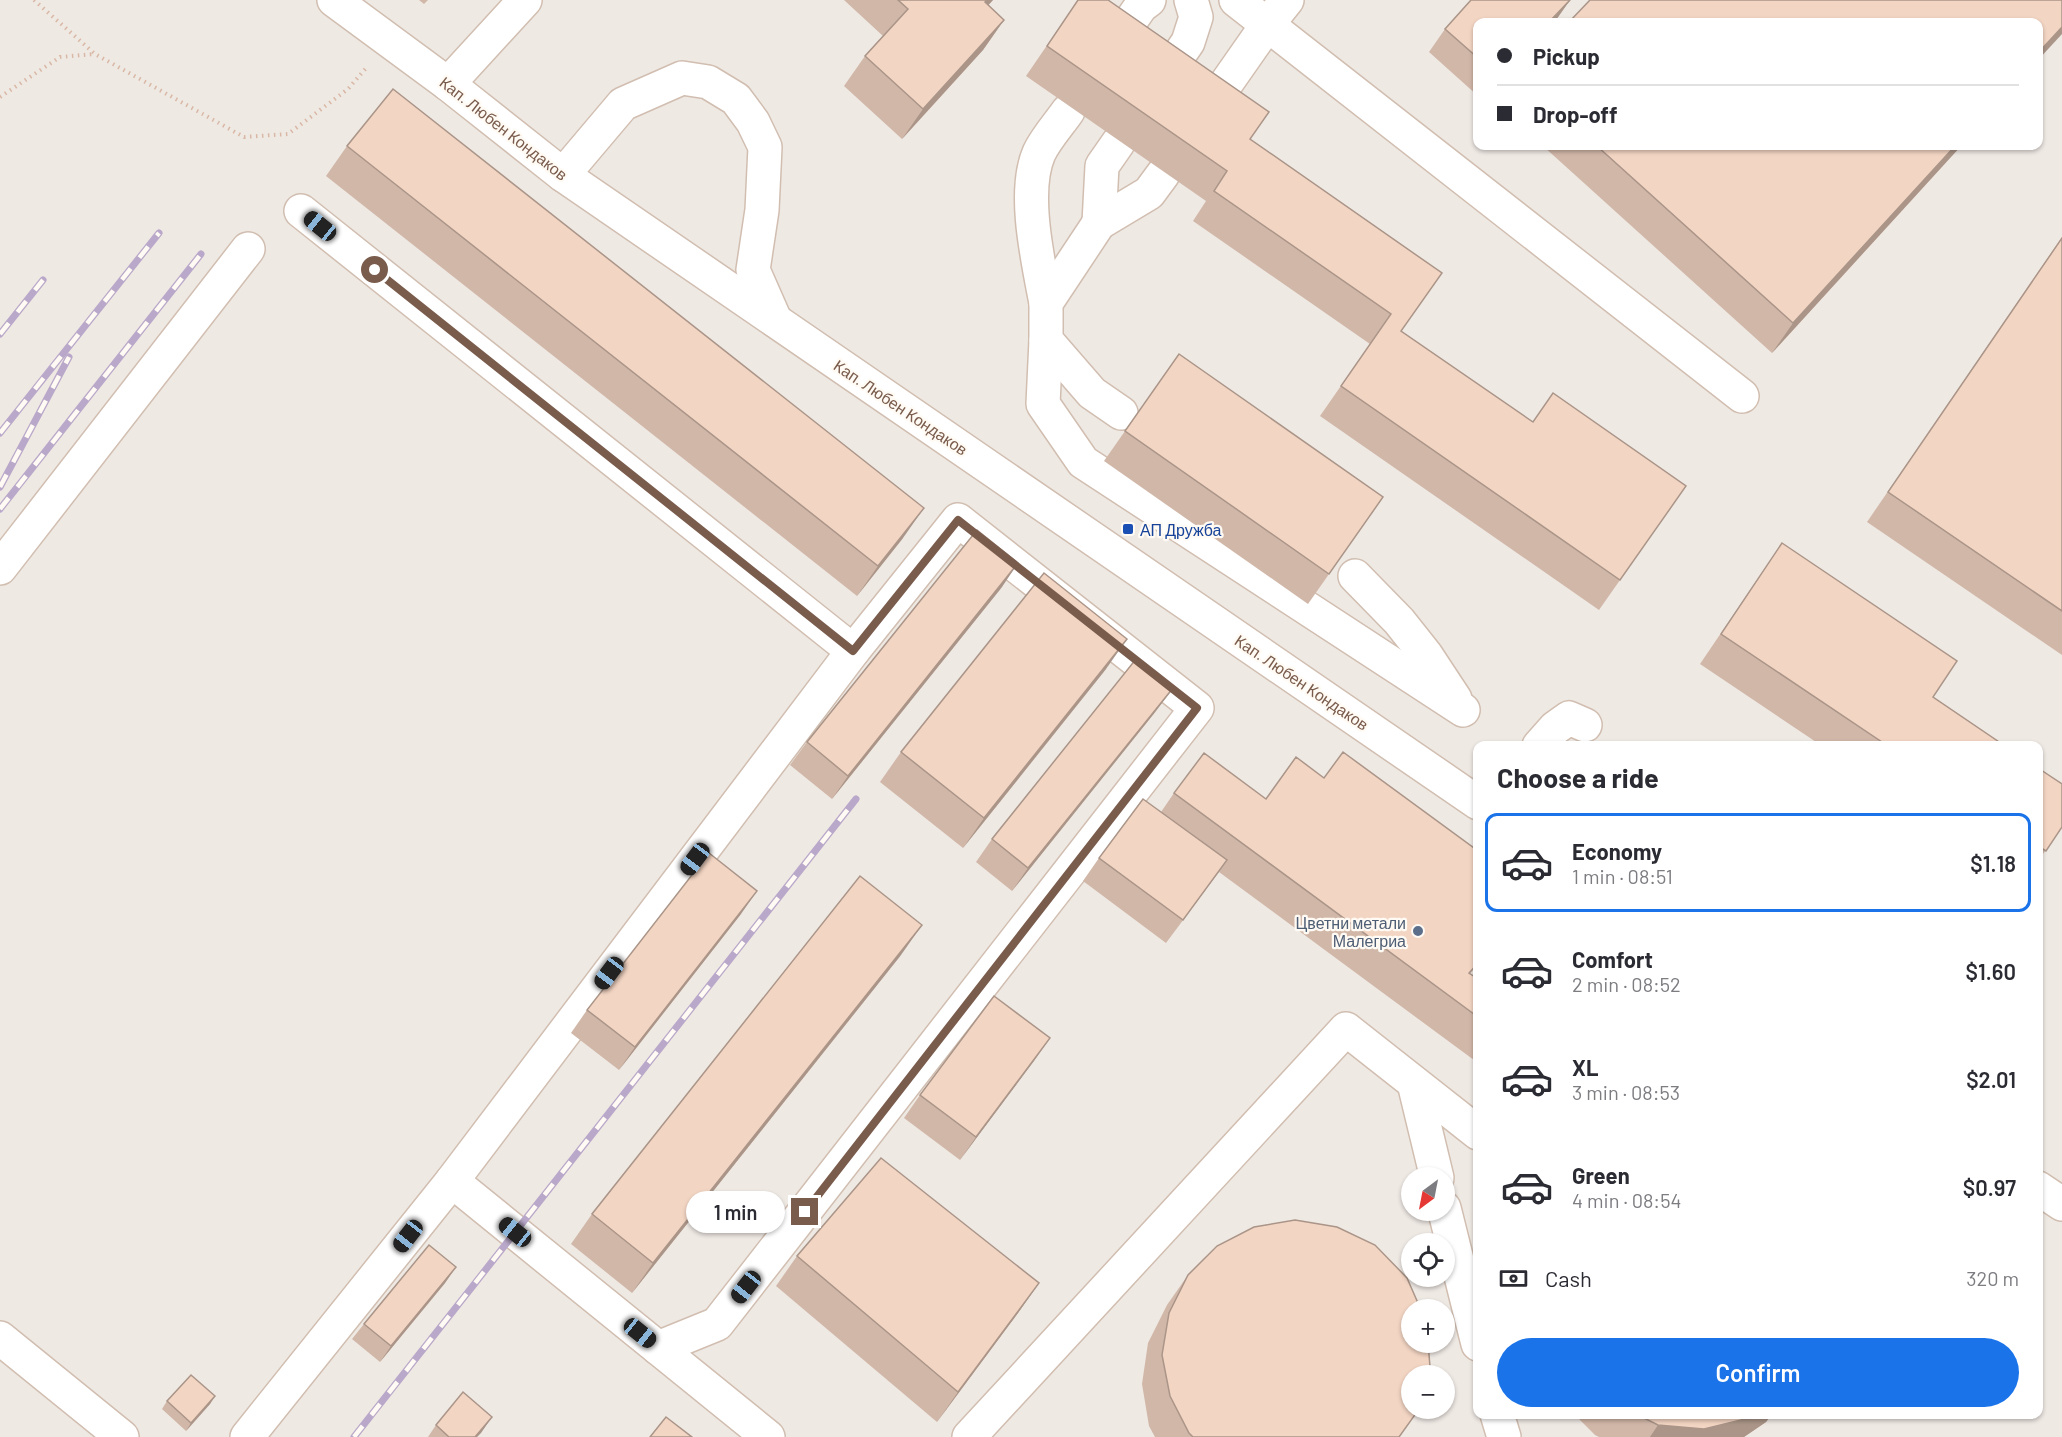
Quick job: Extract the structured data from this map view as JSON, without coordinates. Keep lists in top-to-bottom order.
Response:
{
  "streets": {
    "street": ["Кап. Любен Кондаков"]
  },
  "places": {
    "transit": ["АП Дружба"],
    "other": ["Цветни метали Малегриа"]
  },
  "north": "bottom left",
  "page": {
    "banner": ["Pickup", "Drop-off"],
    "heading": "Choose a ride",
    "list": [
      {
        "name": "Economy",
        "note": "1 min · 08:51",
        "value": "$1.18"
      },
      {
        "name": "Comfort",
        "note": "2 min · 08:52",
        "value": "$1.60"
      },
      {
        "name": "XL",
        "note": "3 min · 08:53",
        "value": "$2.01"
      },
      {
        "name": "Green",
        "note": "4 min · 08:54",
        "value": "$0.97"
      }
    ],
    "map_buttons": ["+", "−"],
    "bubble": "1 min",
    "pay": ["Cash", "320 m"],
    "buttons": "Confirm"
  }
}
